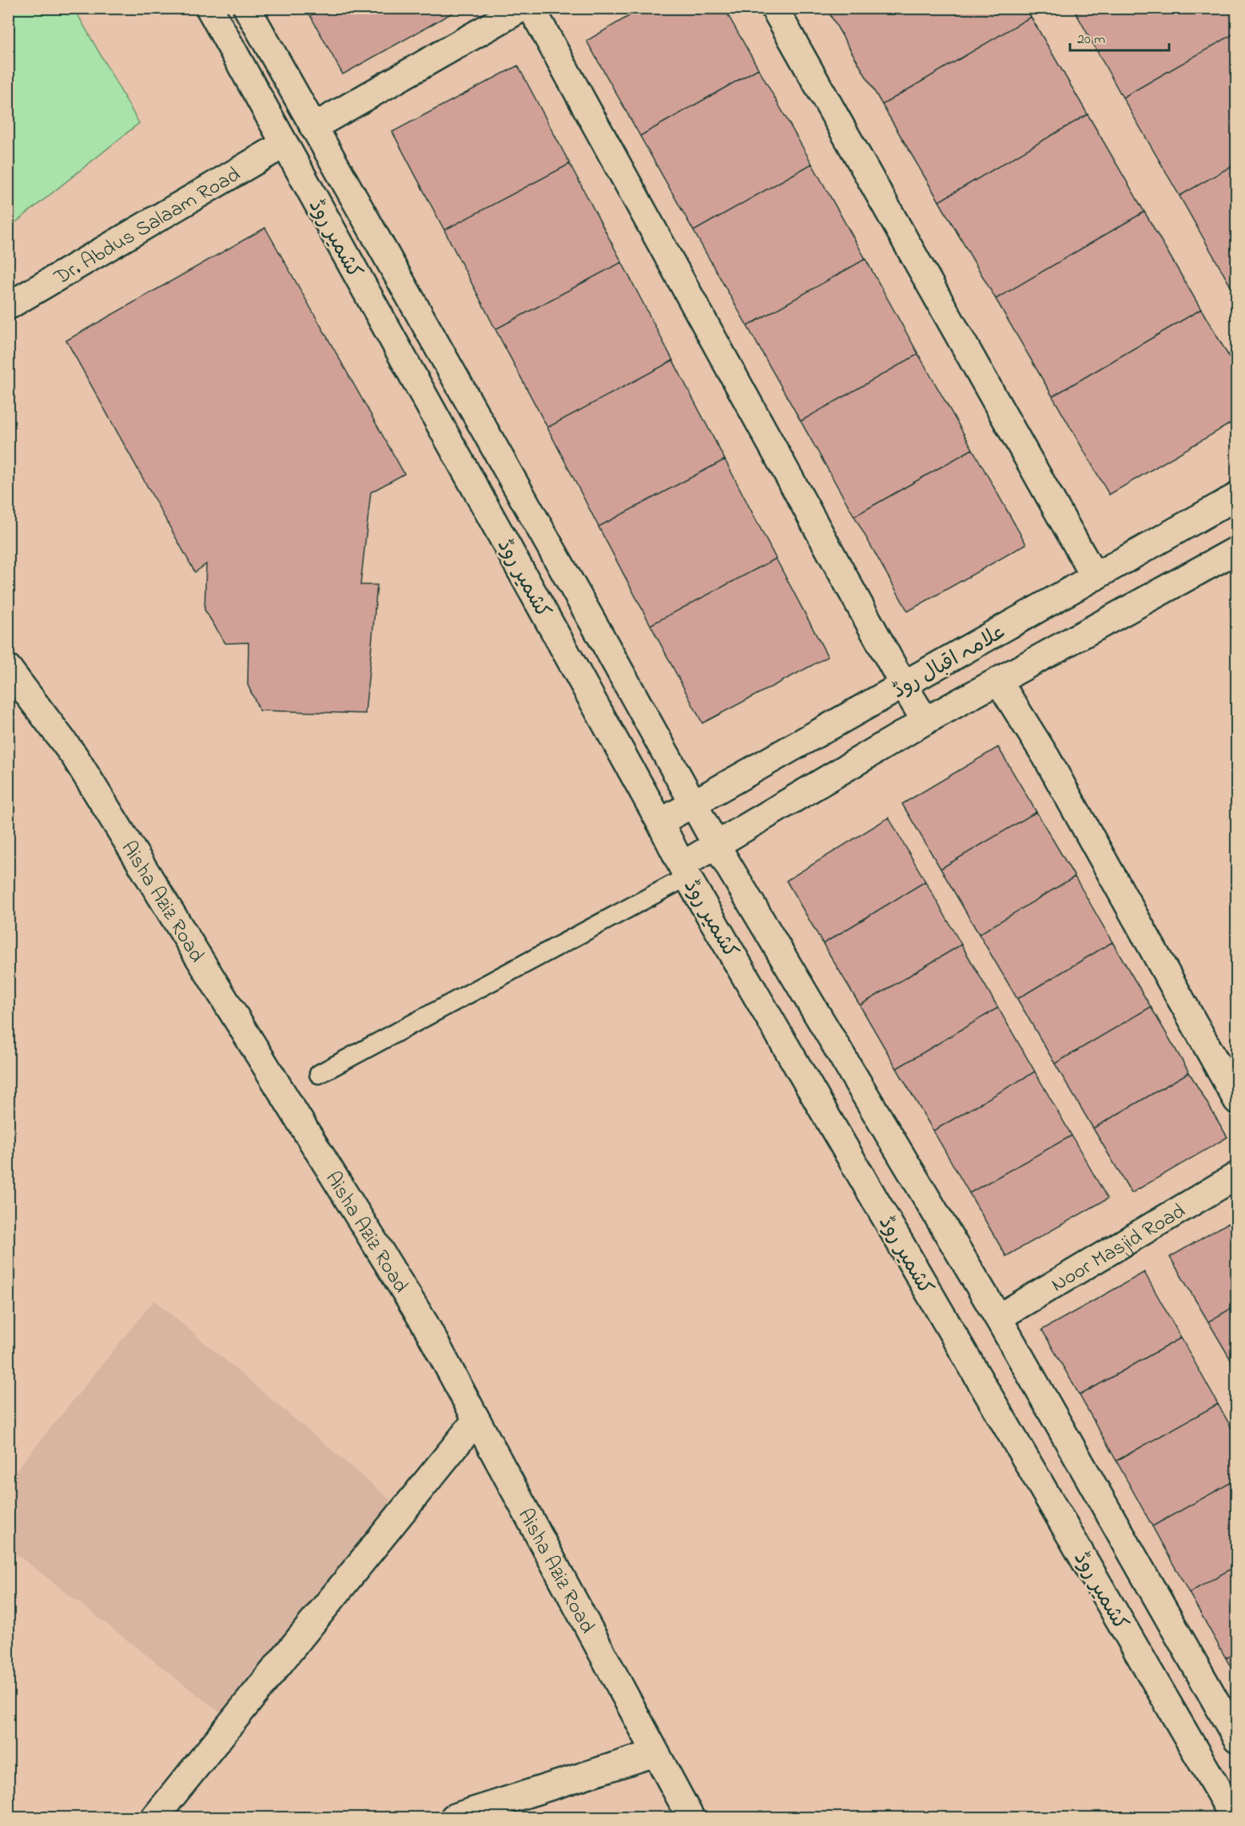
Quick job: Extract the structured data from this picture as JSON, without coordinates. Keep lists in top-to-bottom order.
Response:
{
  "streets": {
    "main road": [
      "Dr. Abdus Salaam Road",
      "کشمیر روڈ",
      "علامہ اقبال روڈ",
      "Aisha Aziz Road",
      "Noor Masjid Road"
    ]
  },
  "crossings": [
    ["Dr. Abdus Salaam Road", "کشمیر روڈ"],
    ["کشمیر روڈ", "علامہ اقبال روڈ"],
    ["کشمیر روڈ", "Noor Masjid Road"]
  ],
  "scale_bar": "20 m"
}
